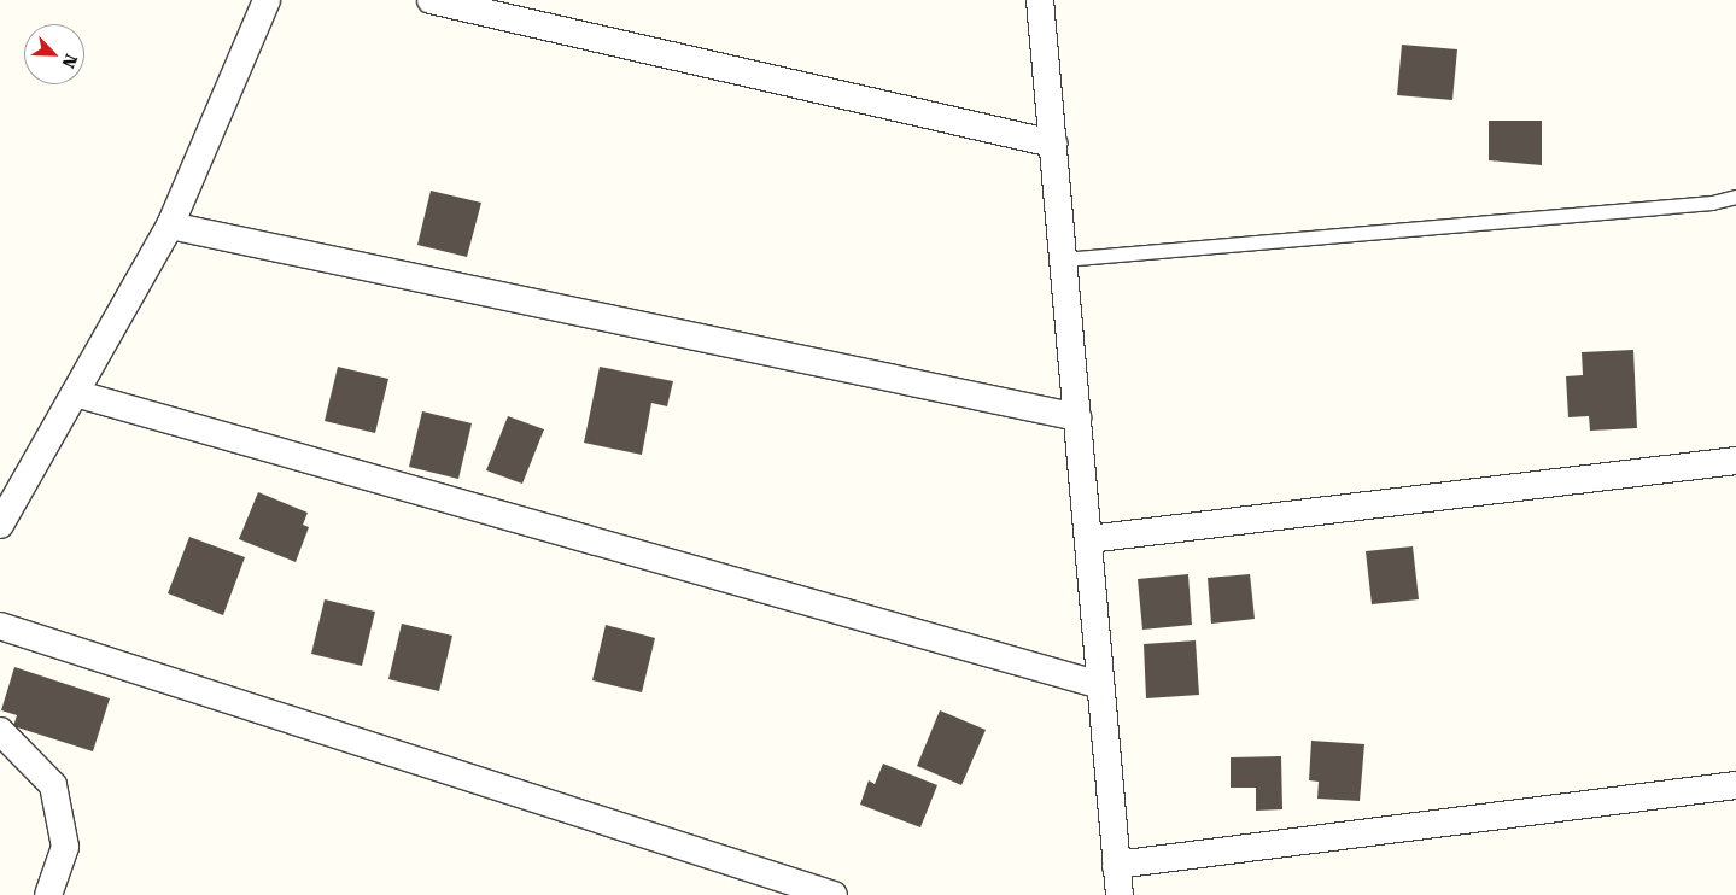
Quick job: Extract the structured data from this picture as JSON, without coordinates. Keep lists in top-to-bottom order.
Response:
{
  "north": "bottom right"
}
